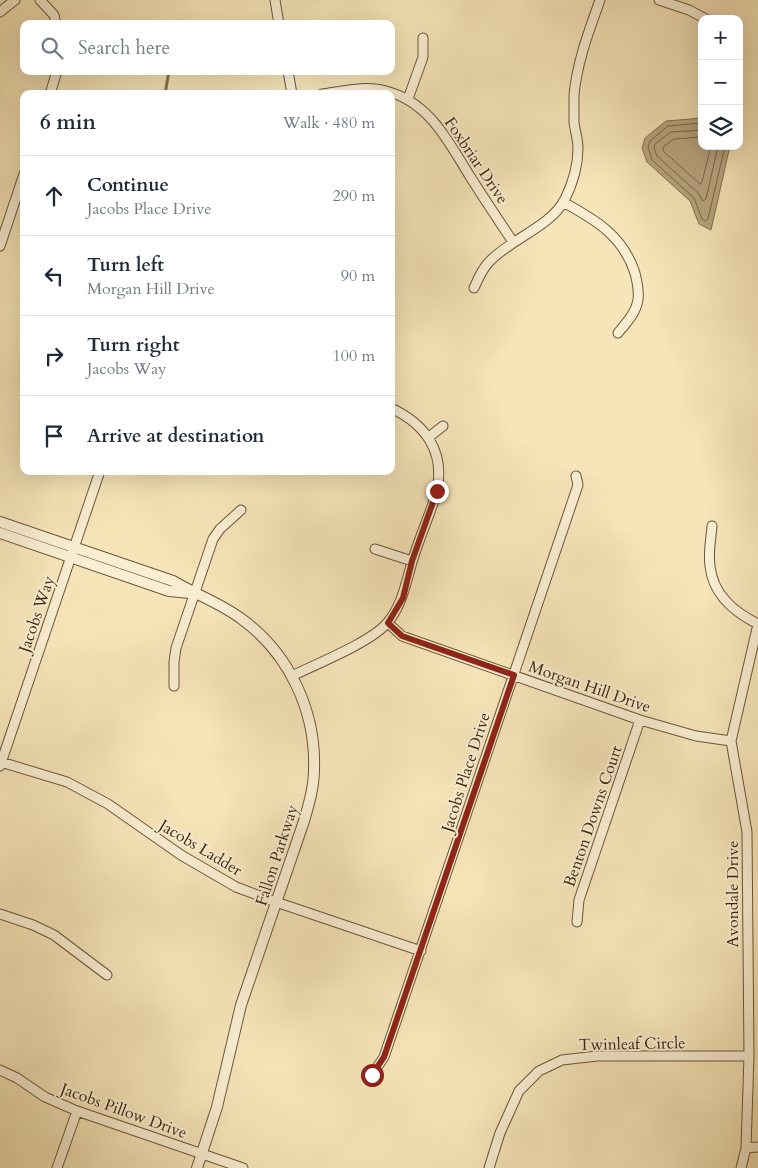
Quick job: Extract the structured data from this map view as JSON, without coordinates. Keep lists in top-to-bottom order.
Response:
{
  "streets": {
    "street": [
      "Foxbriar Drive",
      "Jacobs Way",
      "Morgan Hill Drive",
      "Jacobs Place Drive",
      "Benton Downs Court",
      "Jacobs Ladder",
      "Fallon Parkway",
      "Avondale Drive",
      "Twinleaf Circle",
      "Jacobs Pillow Drive"
    ]
  },
  "crossings": [
    ["Jacobs Way", "Jacobs Ladder"],
    ["Jacobs Way", "Fallon Parkway"],
    ["Morgan Hill Drive", "Jacobs Place Drive"],
    ["Morgan Hill Drive", "Benton Downs Court"],
    ["Morgan Hill Drive", "Avondale Drive"],
    ["Jacobs Place Drive", "Jacobs Ladder"],
    ["Jacobs Ladder", "Fallon Parkway"],
    ["Fallon Parkway", "Jacobs Pillow Drive"],
    ["Avondale Drive", "Twinleaf Circle"]
  ],
  "page": {
    "map_buttons": ["+", "−"],
    "search": "Search here",
    "heading": ["6 min", "Walk · 480 m"],
    "list": [
      ["Continue", "Jacobs Place Drive", "290 m"],
      ["Turn left", "Morgan Hill Drive", "90 m"],
      ["Turn right", "Jacobs Way", "100 m"],
      "Arrive at destination"
    ]
  }
}
